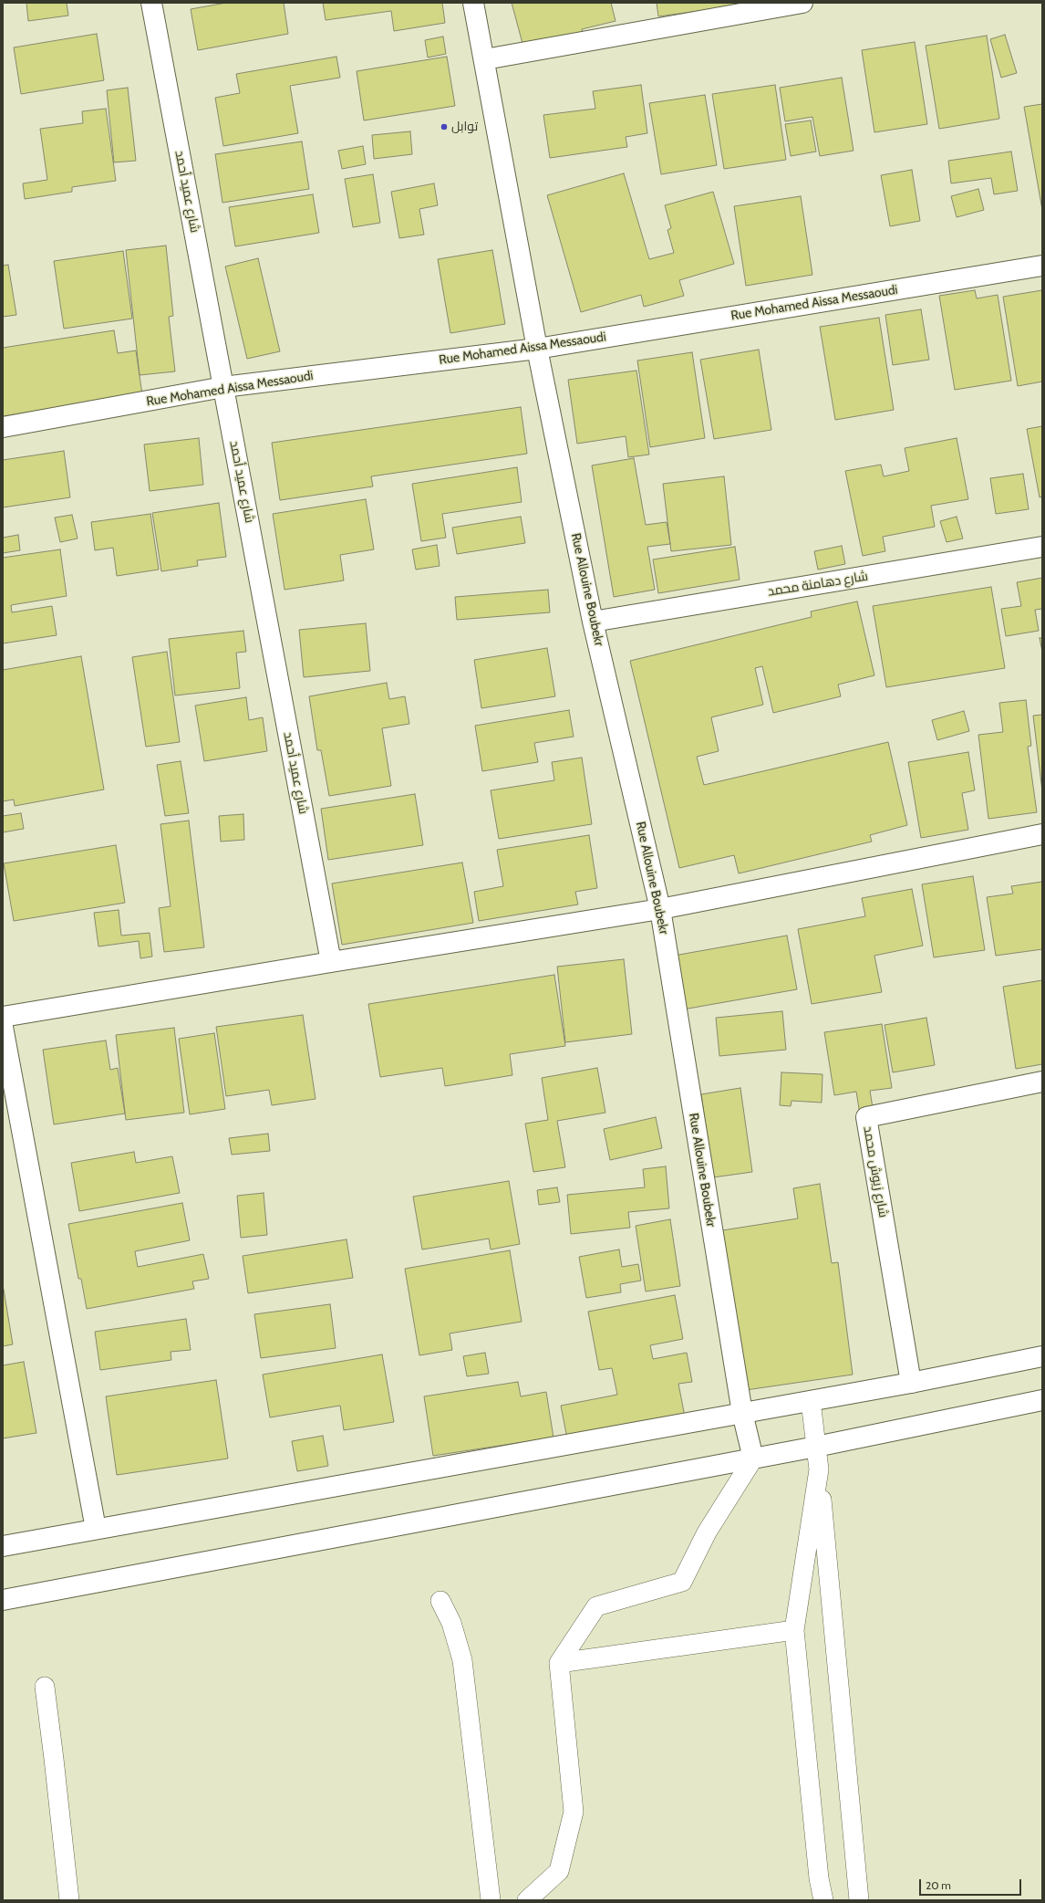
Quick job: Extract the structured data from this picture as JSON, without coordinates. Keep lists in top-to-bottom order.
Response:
{
  "streets": {
    "street": [
      "شارع عميد أحمد",
      "Rue Mohamed Aissa Messaoudi",
      "شارع دهامنة محمد",
      "Rue Allouine Boubekr",
      "شارع زيوش محمد"
    ]
  },
  "crossings": [
    ["شارع عميد أحمد", "Rue Mohamed Aissa Messaoudi"],
    ["Rue Mohamed Aissa Messaoudi", "Rue Allouine Boubekr"],
    ["شارع دهامنة محمد", "Rue Allouine Boubekr"]
  ],
  "places": ["توابل"],
  "scale_bar": "20 m"
}
